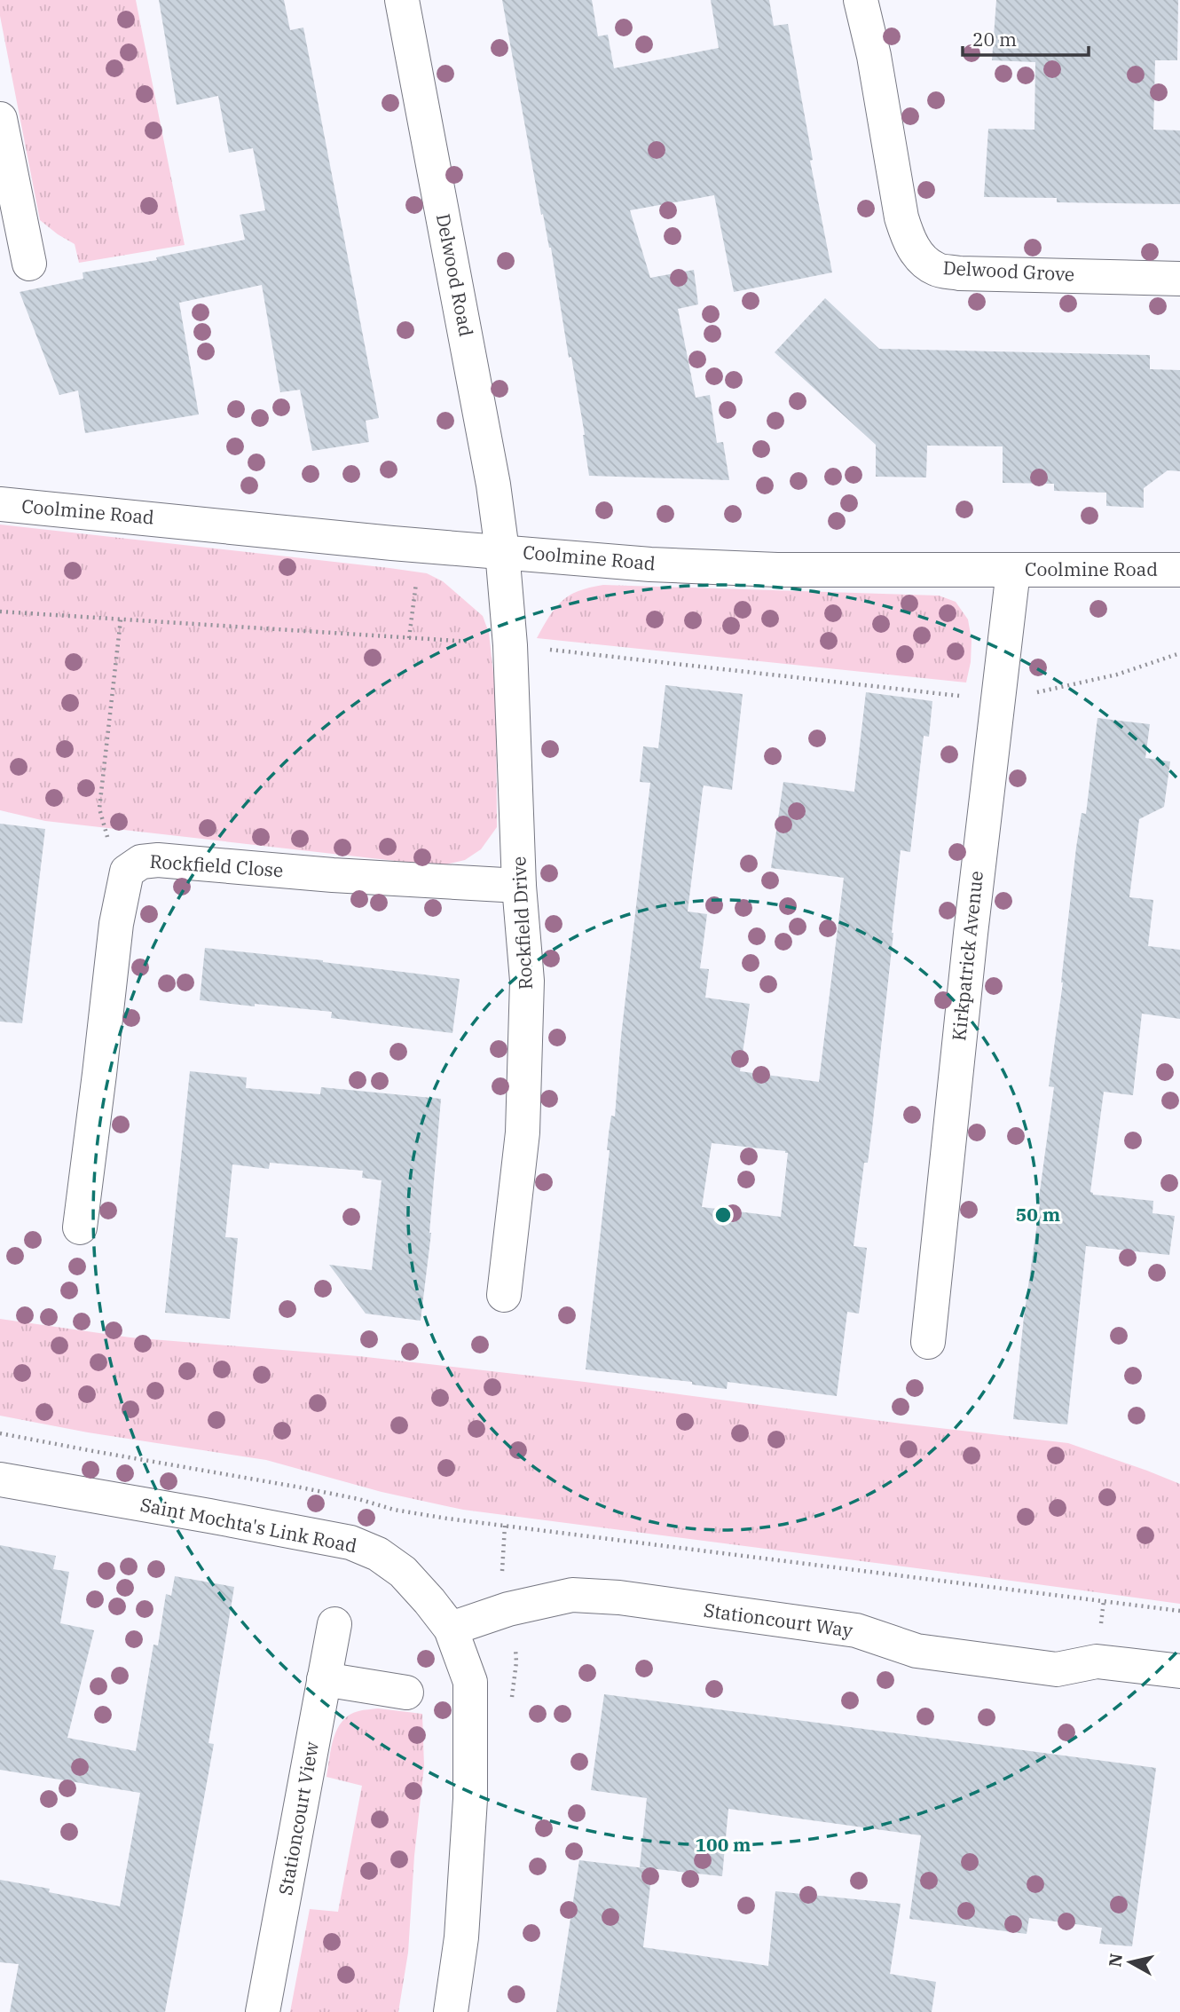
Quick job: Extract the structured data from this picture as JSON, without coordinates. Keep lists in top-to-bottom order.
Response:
{
  "streets": {
    "street": [
      "Delwood Grove",
      "Delwood Road",
      "Coolmine Road",
      "Rockfield Close",
      "Rockfield Drive",
      "Kirkpatrick Avenue",
      "Saint Mochta's Link Road",
      "Stationcourt Way",
      "Stationcourt View"
    ]
  },
  "crossings": [
    ["Delwood Road", "Coolmine Road"],
    ["Delwood Road", "Rockfield Drive"],
    ["Coolmine Road", "Rockfield Drive"],
    ["Coolmine Road", "Kirkpatrick Avenue"],
    ["Rockfield Close", "Rockfield Drive"],
    ["Saint Mochta's Link Road", "Stationcourt Way"]
  ],
  "scale_bar": "20 m",
  "north": "left",
  "rings": ["50 m", "100 m"]
}
